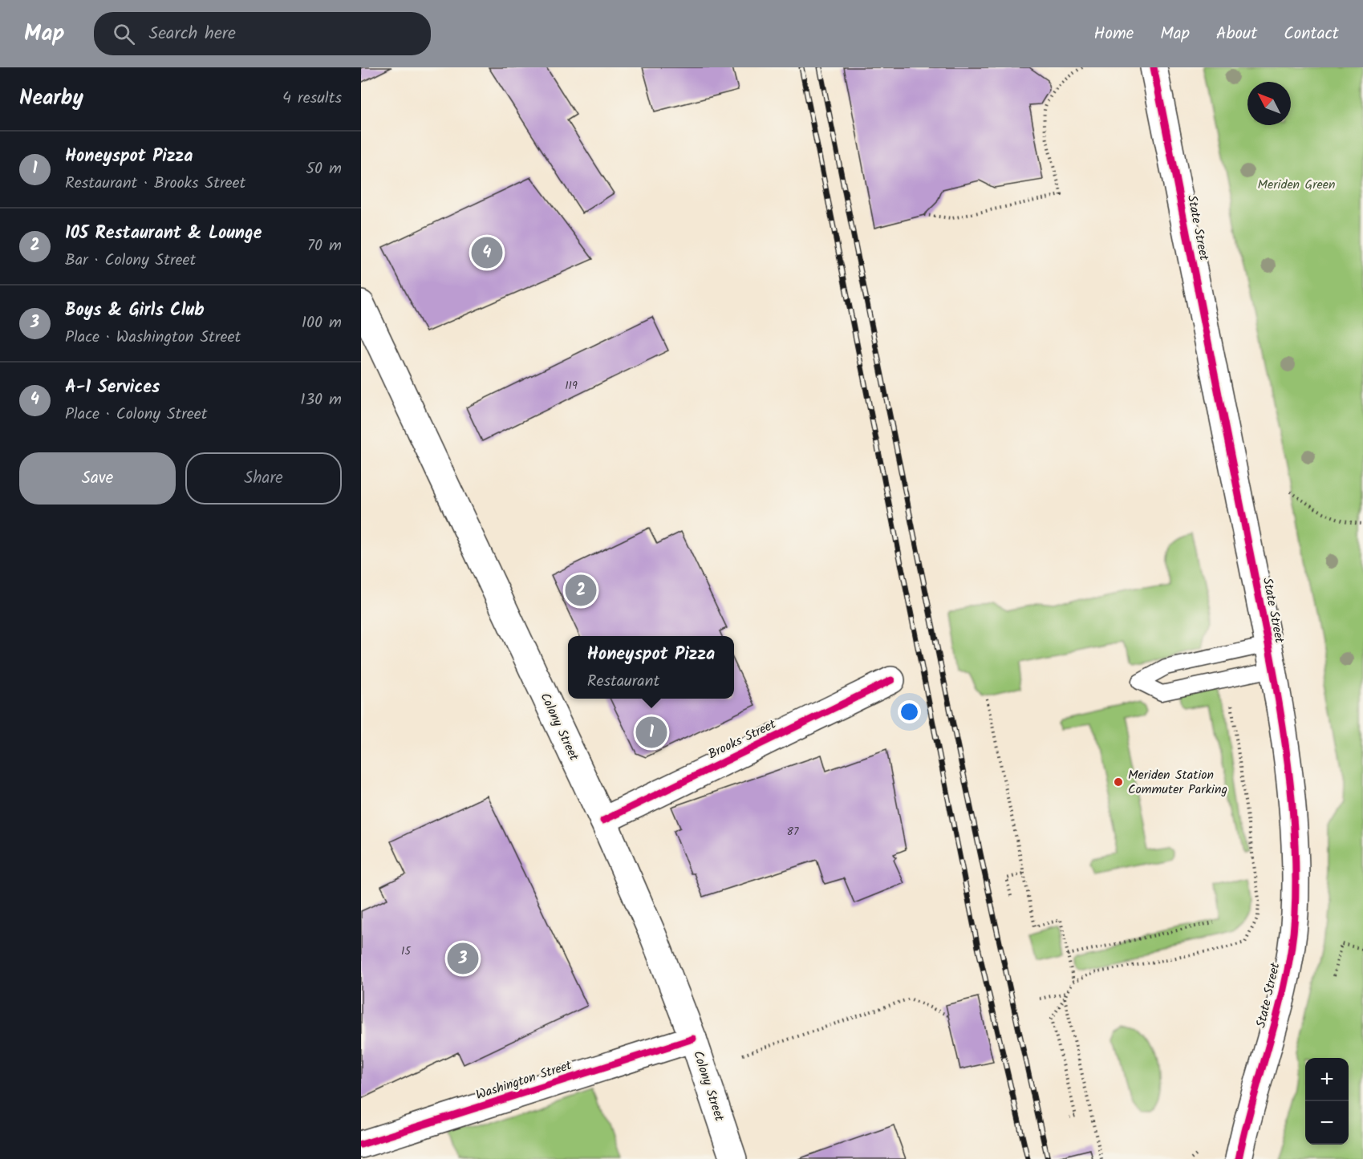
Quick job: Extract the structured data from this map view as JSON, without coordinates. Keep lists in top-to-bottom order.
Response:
{
  "streets": {
    "street": [
      "State Street",
      "Colony Street",
      "Brooks Street",
      "Washington Street"
    ]
  },
  "crossings": [
    ["Colony Street", "Brooks Street"],
    ["Colony Street", "Washington Street"]
  ],
  "parks": ["Meriden Green"],
  "places": ["Meriden Station Commuter Parking"],
  "house_numbers": ["119", "87", "15"],
  "north": "top left",
  "page": {
    "header": "Map",
    "search": "Search here",
    "nav": [
      "Home",
      "Map",
      "About",
      "Contact"
    ],
    "heading": ["Nearby", "4 results"],
    "list": [
      {
        "mark": "1",
        "name": "Honeyspot Pizza",
        "note": "Restaurant · Brooks Street",
        "value": "50 m"
      },
      {
        "mark": "2",
        "name": "105 Restaurant & Lounge",
        "note": "Bar · Colony Street",
        "value": "70 m"
      },
      {
        "mark": "3",
        "name": "Boys & Girls Club",
        "note": "Place · Washington Street",
        "value": "100 m"
      },
      {
        "mark": "4",
        "name": "A-1 Services",
        "note": "Place · Colony Street",
        "value": "130 m"
      }
    ],
    "pins": [
      "4",
      "2",
      "1",
      "3"
    ],
    "buttons": ["Save", "Share"],
    "popup": ["Honeyspot Pizza", "Restaurant"],
    "map_buttons": ["+", "−"]
  }
}
